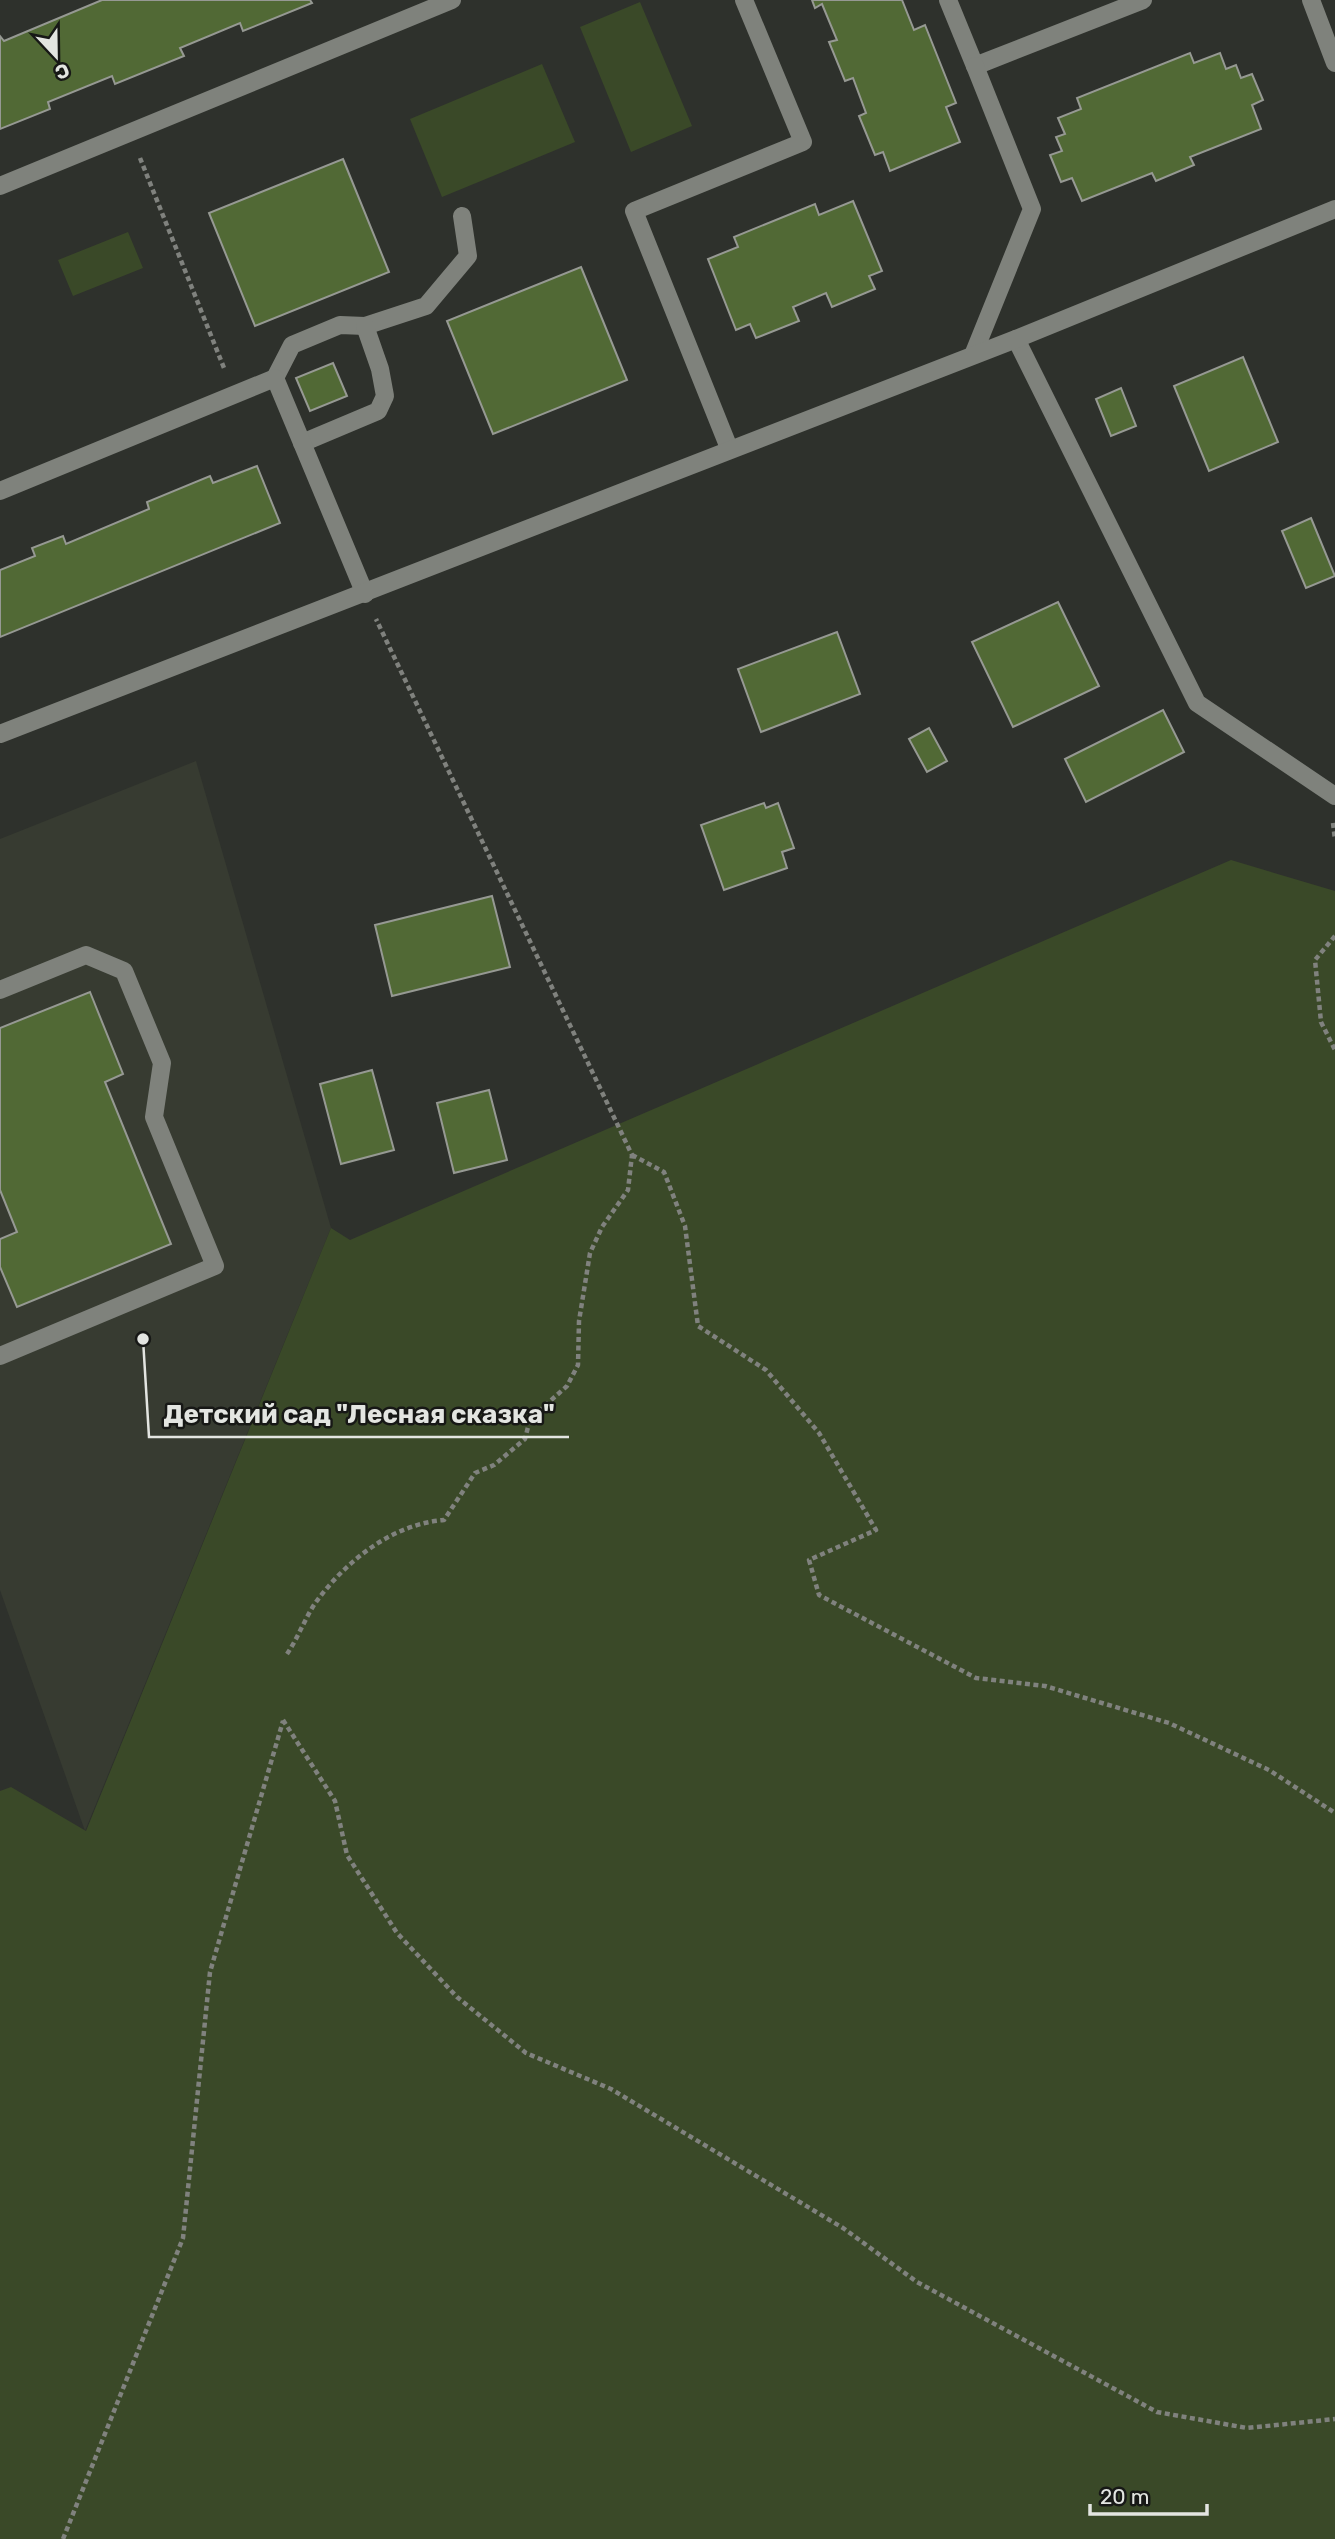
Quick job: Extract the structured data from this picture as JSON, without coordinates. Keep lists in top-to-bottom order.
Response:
{
  "places": ["Детский сад \"Лесная сказка\""],
  "scale_bar": "20 m",
  "north": "bottom"
}
